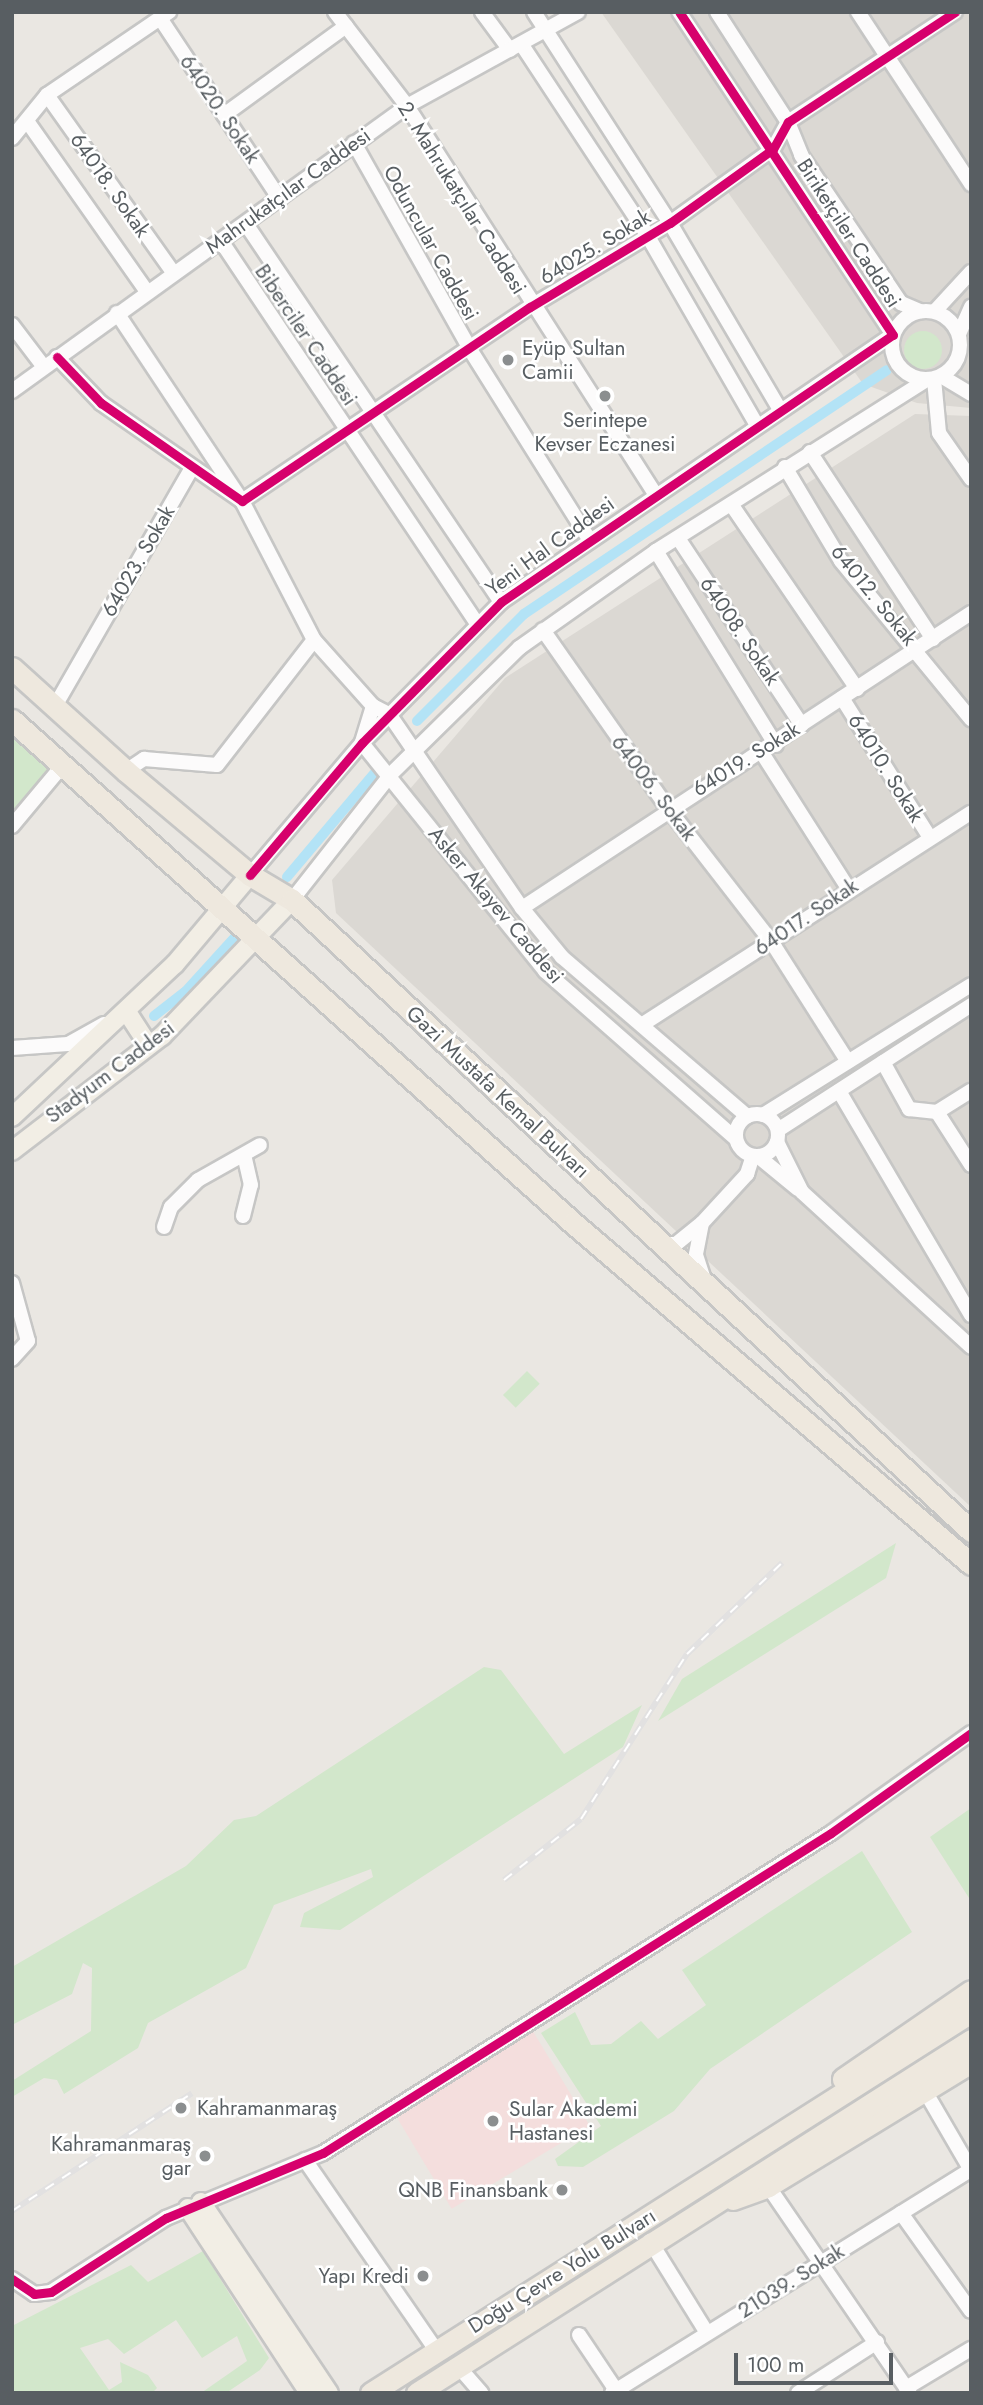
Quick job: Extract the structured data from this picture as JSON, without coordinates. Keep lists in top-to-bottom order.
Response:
{
  "streets": {
    "highway": ["Gazi Mustafa Kemal Bulvarı", "Doğu Çevre Yolu Bulvarı"],
    "main road": ["Stadyum Caddesi"],
    "street": [
      "64020. Sokak",
      "64018. Sokak",
      "Mahrukatçılar Caddesi",
      "2. Mahrukatçılar Caddesi",
      "Biriketçiler Caddesi",
      "Oduncular Caddesi",
      "64025. Sokak",
      "Biberciler Caddesi",
      "Yeni Hal Caddesi",
      "64023. Sokak",
      "64012. Sokak",
      "64008. Sokak",
      "64019. Sokak",
      "64010. Sokak",
      "64006. Sokak",
      "Asker Akayev Caddesi",
      "64017. Sokak",
      "21039. Sokak"
    ]
  },
  "crossings": [
    ["64020. Sokak", "Mahrukatçılar Caddesi"],
    ["64018. Sokak", "Mahrukatçılar Caddesi"],
    ["Mahrukatçılar Caddesi", "2. Mahrukatçılar Caddesi"],
    ["Mahrukatçılar Caddesi", "Oduncular Caddesi"],
    ["Mahrukatçılar Caddesi", "Biberciler Caddesi"],
    ["2. Mahrukatçılar Caddesi", "64025. Sokak"],
    ["2. Mahrukatçılar Caddesi", "Yeni Hal Caddesi"],
    ["Biriketçiler Caddesi", "64025. Sokak"],
    ["Biriketçiler Caddesi", "Yeni Hal Caddesi"],
    ["Oduncular Caddesi", "64025. Sokak"],
    ["Oduncular Caddesi", "Yeni Hal Caddesi"],
    ["64025. Sokak", "Biberciler Caddesi"],
    ["Biberciler Caddesi", "Yeni Hal Caddesi"],
    ["Yeni Hal Caddesi", "Asker Akayev Caddesi"],
    ["Yeni Hal Caddesi", "Stadyum Caddesi"],
    ["Yeni Hal Caddesi", "Gazi Mustafa Kemal Bulvarı"],
    ["64023. Sokak", "Gazi Mustafa Kemal Bulvarı"],
    ["64012. Sokak", "64019. Sokak"],
    ["64008. Sokak", "64019. Sokak"],
    ["64019. Sokak", "64010. Sokak"],
    ["64019. Sokak", "64006. Sokak"],
    ["64019. Sokak", "Asker Akayev Caddesi"],
    ["64010. Sokak", "64017. Sokak"],
    ["64006. Sokak", "64017. Sokak"],
    ["Asker Akayev Caddesi", "64017. Sokak"],
    ["Stadyum Caddesi", "Gazi Mustafa Kemal Bulvarı"]
  ],
  "places": [
    "Eyüp Sultan Camii",
    "Serintepe Kevser Eczanesi",
    "Kahramanmaraş",
    "Sular Akademi Hastanesi",
    "Kahramanmaraş gar",
    "QNB Finansbank",
    "Yapı Kredi"
  ],
  "scale_bar": "100 m"
}
